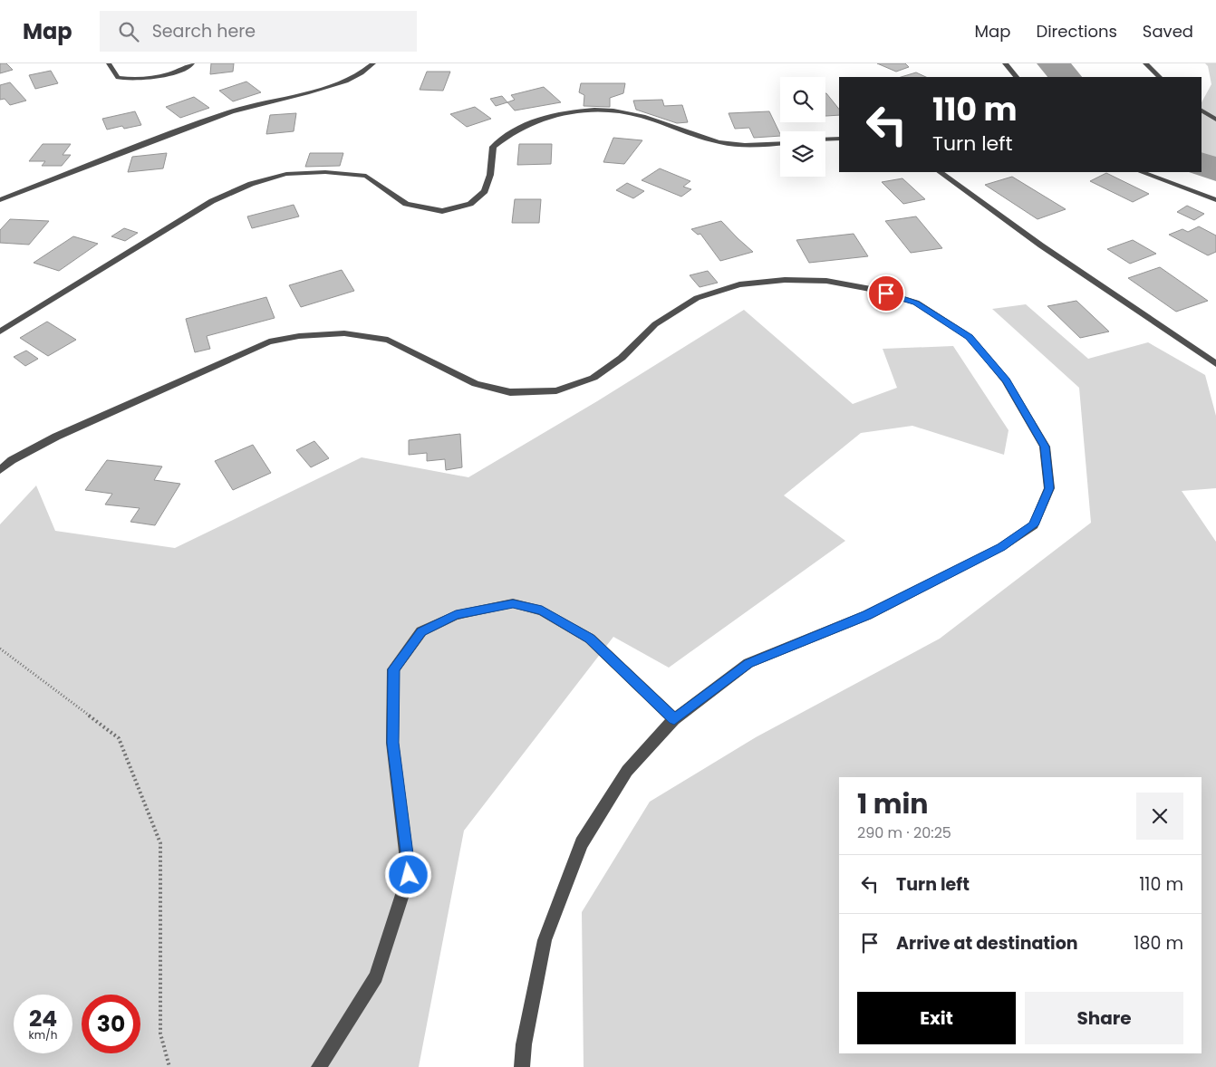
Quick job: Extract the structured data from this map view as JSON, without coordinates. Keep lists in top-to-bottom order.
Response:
{
  "page": {
    "header": "Map",
    "search": "Search here",
    "nav": ["Map", "Directions", "Saved"],
    "turn": ["110 m", "Turn left"],
    "heading": ["1 min", "290 m · 20:25"],
    "list": [
      {
        "name": "Turn left",
        "value": "110 m"
      },
      {
        "name": "Arrive at destination",
        "value": "180 m"
      }
    ],
    "buttons": ["Exit", "Share"],
    "speed": "24 km/h",
    "limit": "30"
  }
}
